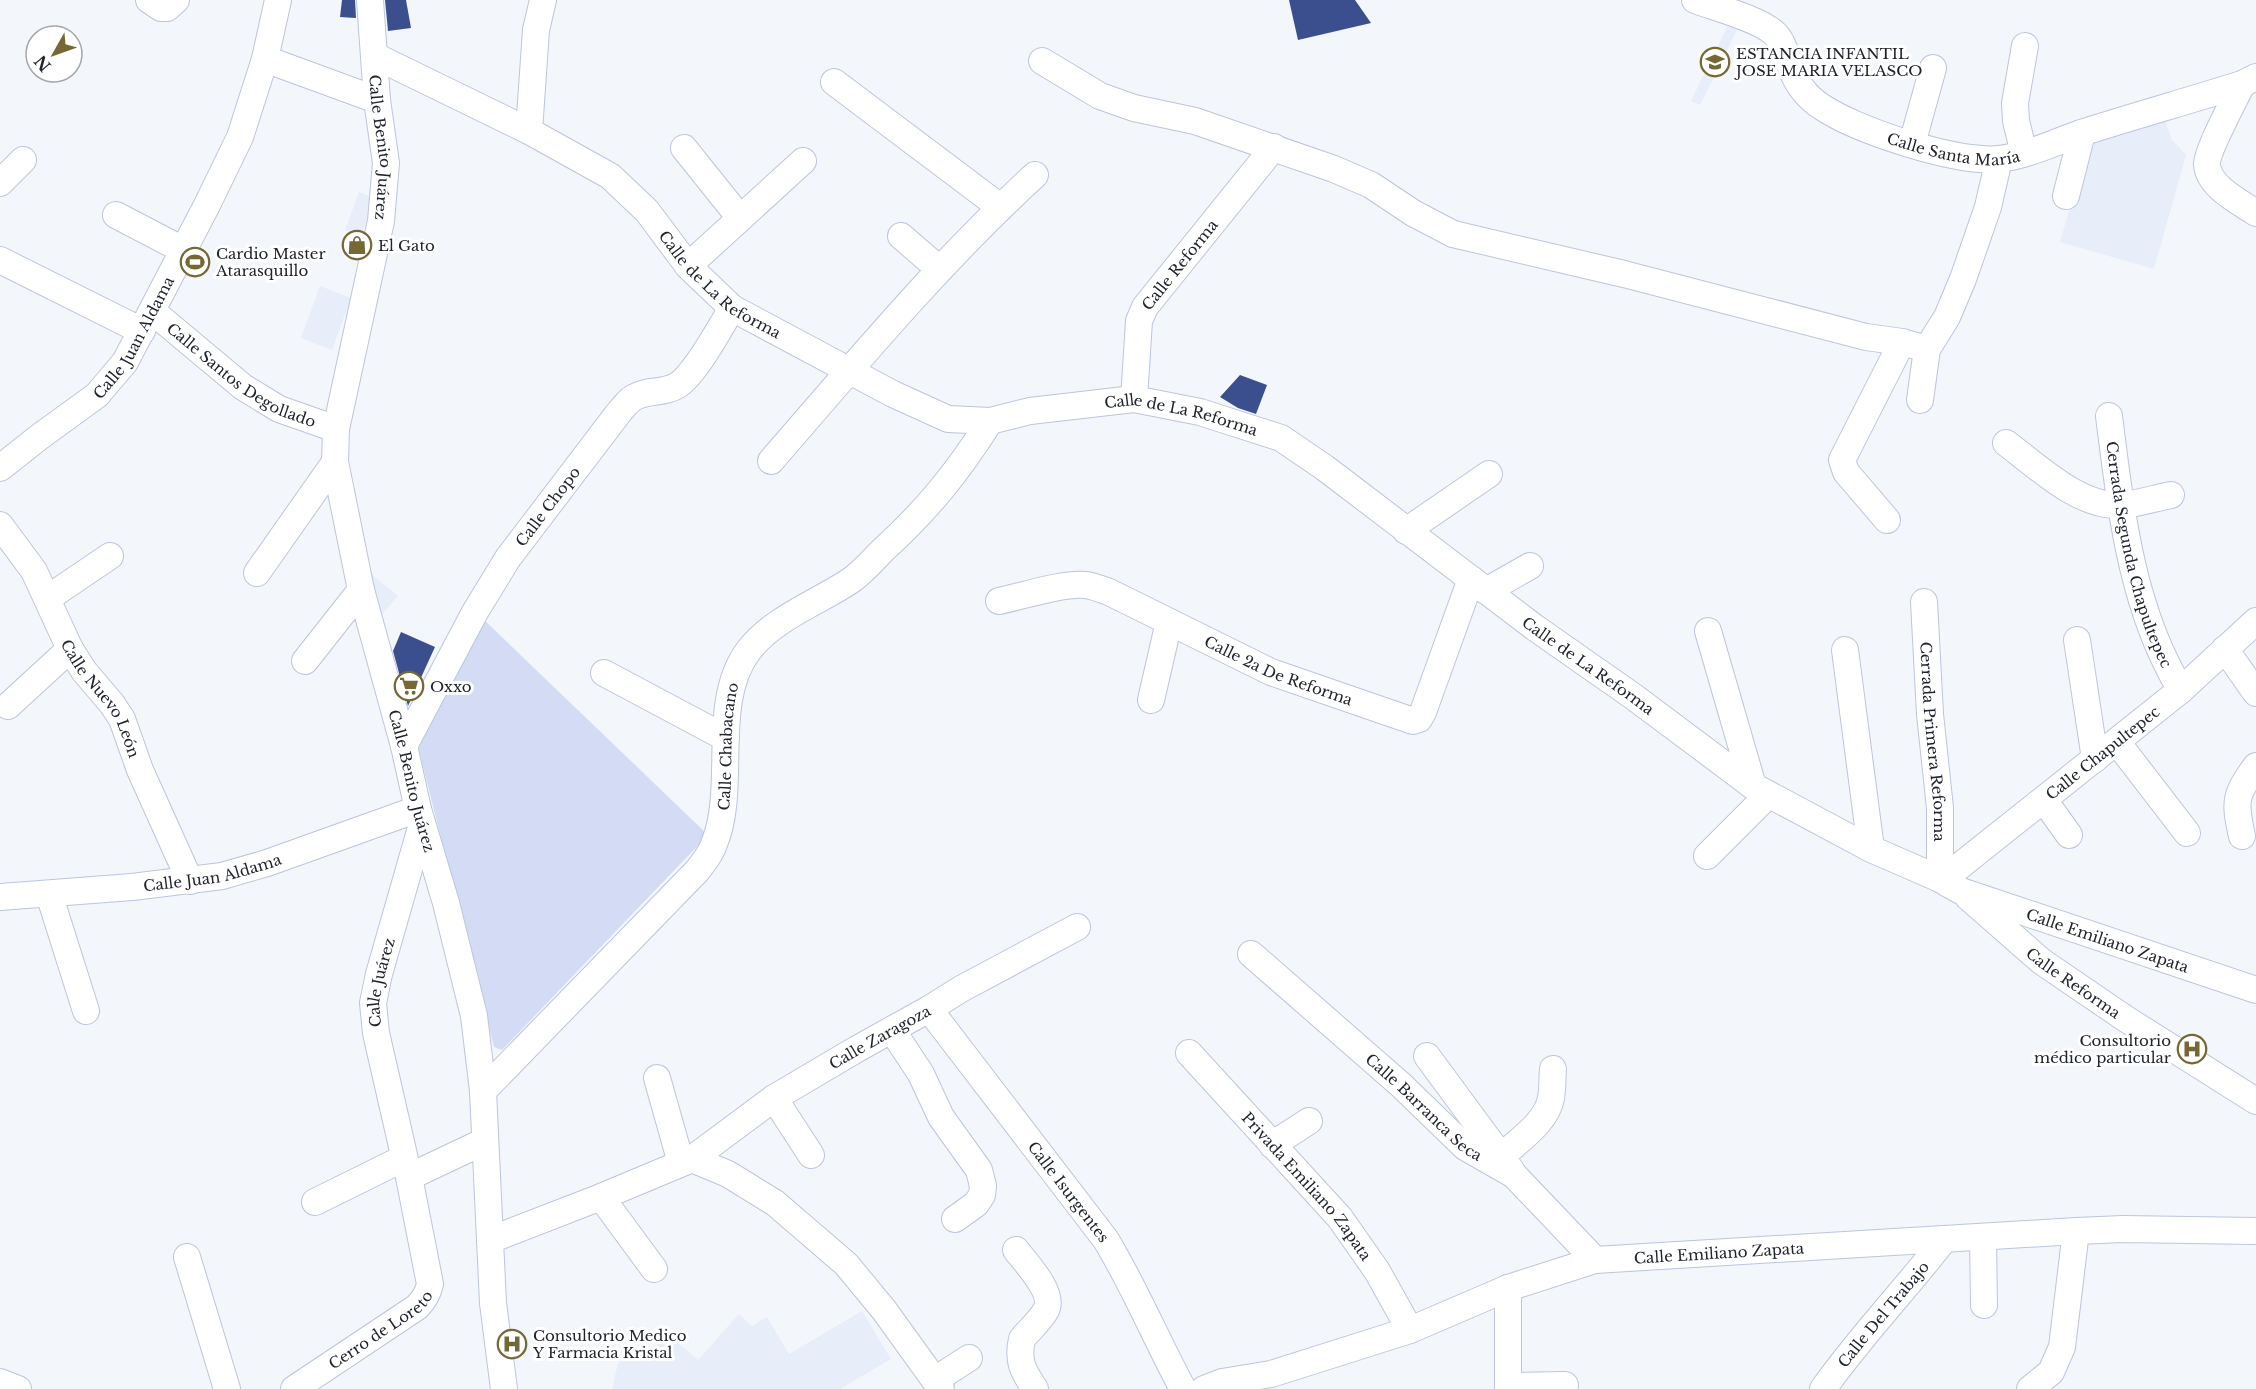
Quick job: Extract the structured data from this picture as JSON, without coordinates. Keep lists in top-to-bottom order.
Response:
{
  "streets": {
    "street": [
      "Calle Santa María",
      "Calle Benito Juárez",
      "Calle Reforma",
      "Calle de La Reforma",
      "Calle Juan Aldama",
      "Calle Santos Degollado",
      "Calle Chopo",
      "Cerrada Segunda Chapultepec",
      "Calle 2a De Reforma",
      "Calle Nuevo León",
      "Cerrada Primera Reforma",
      "Calle Chabacano",
      "Calle Chapultepec",
      "Calle Emiliano Zapata",
      "Calle Juárez",
      "Calle Zaragoza",
      "Calle Barranca Seca",
      "Privada Emiliano Zapata",
      "Calle Isurgentes",
      "Calle Del Trabajo",
      "Cerro de Loreto"
    ]
  },
  "crossings": [
    ["Calle Benito Juárez", "Calle de La Reforma"],
    ["Calle Benito Juárez", "Calle Juan Aldama"],
    ["Calle Benito Juárez", "Calle Santos Degollado"],
    ["Calle Benito Juárez", "Calle Chopo"],
    ["Calle Benito Juárez", "Calle Chabacano"],
    ["Calle Benito Juárez", "Calle Juárez"],
    ["Calle Benito Juárez", "Calle Zaragoza"],
    ["Calle Reforma", "Calle de La Reforma"],
    ["Calle Reforma", "Cerrada Primera Reforma"],
    ["Calle Reforma", "Calle Chapultepec"],
    ["Calle Reforma", "Calle Emiliano Zapata"],
    ["Calle de La Reforma", "Calle Chopo"],
    ["Calle de La Reforma", "Calle 2a De Reforma"],
    ["Calle de La Reforma", "Cerrada Primera Reforma"],
    ["Calle de La Reforma", "Calle Chabacano"],
    ["Calle de La Reforma", "Calle Chapultepec"],
    ["Calle de La Reforma", "Calle Emiliano Zapata"],
    ["Calle Juan Aldama", "Calle Santos Degollado"],
    ["Calle Juan Aldama", "Calle Nuevo León"],
    ["Calle Juan Aldama", "Calle Juárez"],
    ["Cerrada Segunda Chapultepec", "Calle Chapultepec"],
    ["Cerrada Primera Reforma", "Calle Chapultepec"],
    ["Cerrada Primera Reforma", "Calle Emiliano Zapata"],
    ["Calle Chapultepec", "Calle Emiliano Zapata"],
    ["Calle Emiliano Zapata", "Calle Barranca Seca"],
    ["Calle Emiliano Zapata", "Privada Emiliano Zapata"],
    ["Calle Emiliano Zapata", "Calle Del Trabajo"],
    ["Calle Juárez", "Cerro de Loreto"],
    ["Calle Zaragoza", "Calle Isurgentes"]
  ],
  "places": {
    "school or university": ["ESTANCIA INFANTIL JOSE MARIA VELASCO"],
    "shop": ["El Gato"],
    "sports": ["Cardio Master Atarasquillo"],
    "supermarket": ["Oxxo"],
    "hospital": ["Consultorio médico particular", "Consultorio Medico Y Farmacia Kristal"]
  },
  "north": "bottom left"
}
